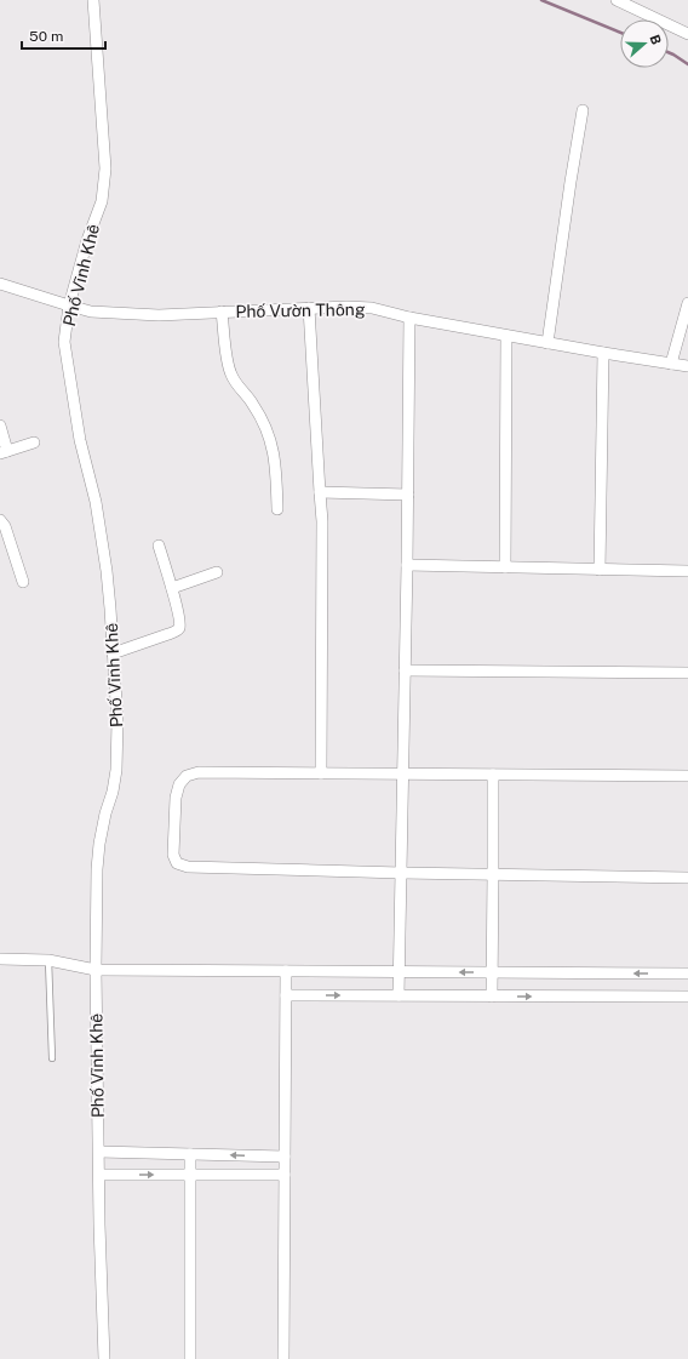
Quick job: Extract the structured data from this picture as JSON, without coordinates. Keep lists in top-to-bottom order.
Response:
{
  "streets": {
    "street": ["Phố Vĩnh Khê", "Phố Vườn Thông"]
  },
  "crossings": [
    ["Phố Vĩnh Khê", "Phố Vườn Thông"]
  ],
  "scale_bar": "50 m",
  "north": "right"
}
